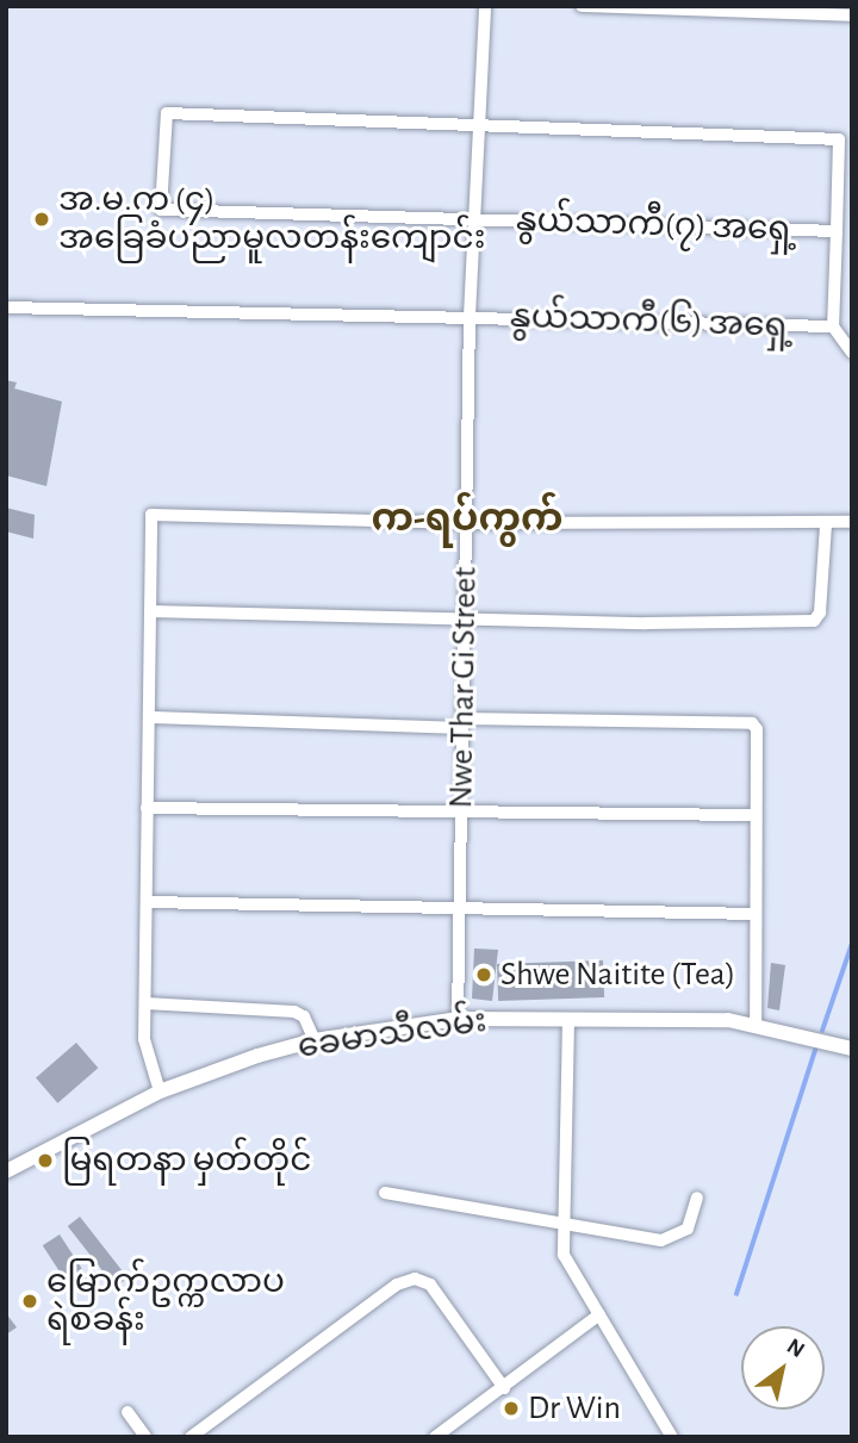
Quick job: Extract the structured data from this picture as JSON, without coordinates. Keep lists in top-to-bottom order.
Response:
{
  "streets": {
    "main road": ["ခေမာသီလမ်း"],
    "street": ["နွယ်သာကီ(၇) အရှေ့", "နွယ်သာကီ(၆) အရှေ့", "Nwe Thar Gi Street"]
  },
  "crossings": [
    ["နွယ်သာကီ(၇) အရှေ့", "Nwe Thar Gi Street"],
    ["နွယ်သာကီ(၆) အရှေ့", "Nwe Thar Gi Street"],
    ["Nwe Thar Gi Street", "ခေမာသီလမ်း"]
  ],
  "districts": ["က-ရပ်ကွက်"],
  "places": [
    "အ.မ.က (၄) အခြေခံပညာမူလတန်းကျောင်း",
    "Shwe Naitite (Tea)",
    "မြရတနာ မှတ်တိုင်",
    "မြောက်ဥက္ကလာပ ရဲစခန်း",
    "Dr Win"
  ],
  "north": "top right"
}
